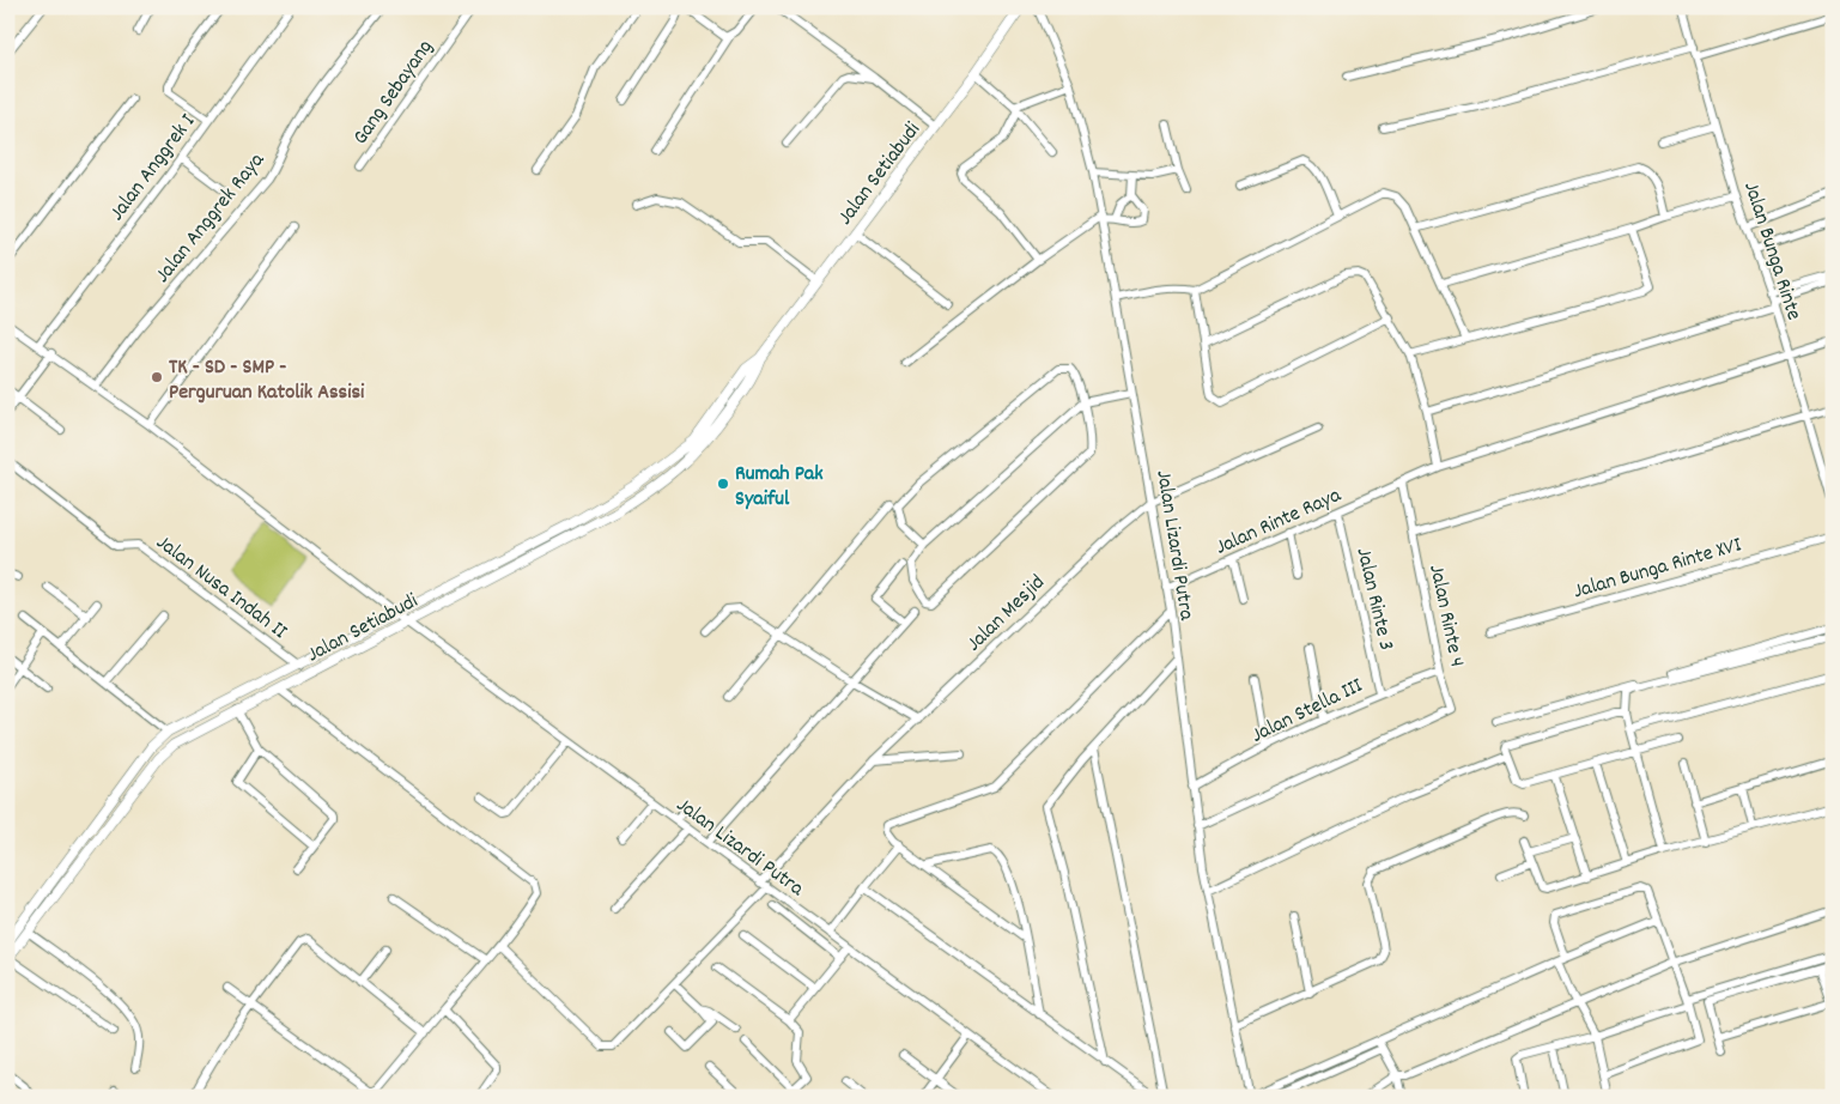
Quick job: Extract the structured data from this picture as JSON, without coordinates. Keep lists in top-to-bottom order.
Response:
{
  "streets": {
    "main road": ["Jalan Setiabudi"],
    "street": [
      "Gang Sebayang",
      "Jalan Anggrek I",
      "Jalan Anggrek Raya",
      "Jalan Bunga Rinte",
      "Jalan Rinte Raya",
      "Jalan Lizardi Putra",
      "Jalan Bunga Rinte XVI",
      "Jalan Nusa Indah II",
      "Jalan Rinte 3",
      "Jalan Mesjid",
      "Jalan Rinte 4",
      "Jalan Stella III"
    ]
  },
  "crossings": [
    ["Jalan Setiabudi", "Jalan Lizardi Putra"],
    ["Jalan Setiabudi", "Jalan Nusa Indah II"],
    ["Jalan Bunga Rinte", "Jalan Rinte Raya"],
    ["Jalan Rinte Raya", "Jalan Lizardi Putra"],
    ["Jalan Rinte Raya", "Jalan Rinte 3"],
    ["Jalan Rinte Raya", "Jalan Rinte 4"],
    ["Jalan Lizardi Putra", "Jalan Mesjid"],
    ["Jalan Lizardi Putra", "Jalan Rinte 4"],
    ["Jalan Lizardi Putra", "Jalan Stella III"],
    ["Jalan Rinte 3", "Jalan Stella III"],
    ["Jalan Rinte 4", "Jalan Stella III"]
  ],
  "places": ["TK - SD - SMP - Perguruan Katolik Assisi", "Rumah Pak Syaiful"]
}
